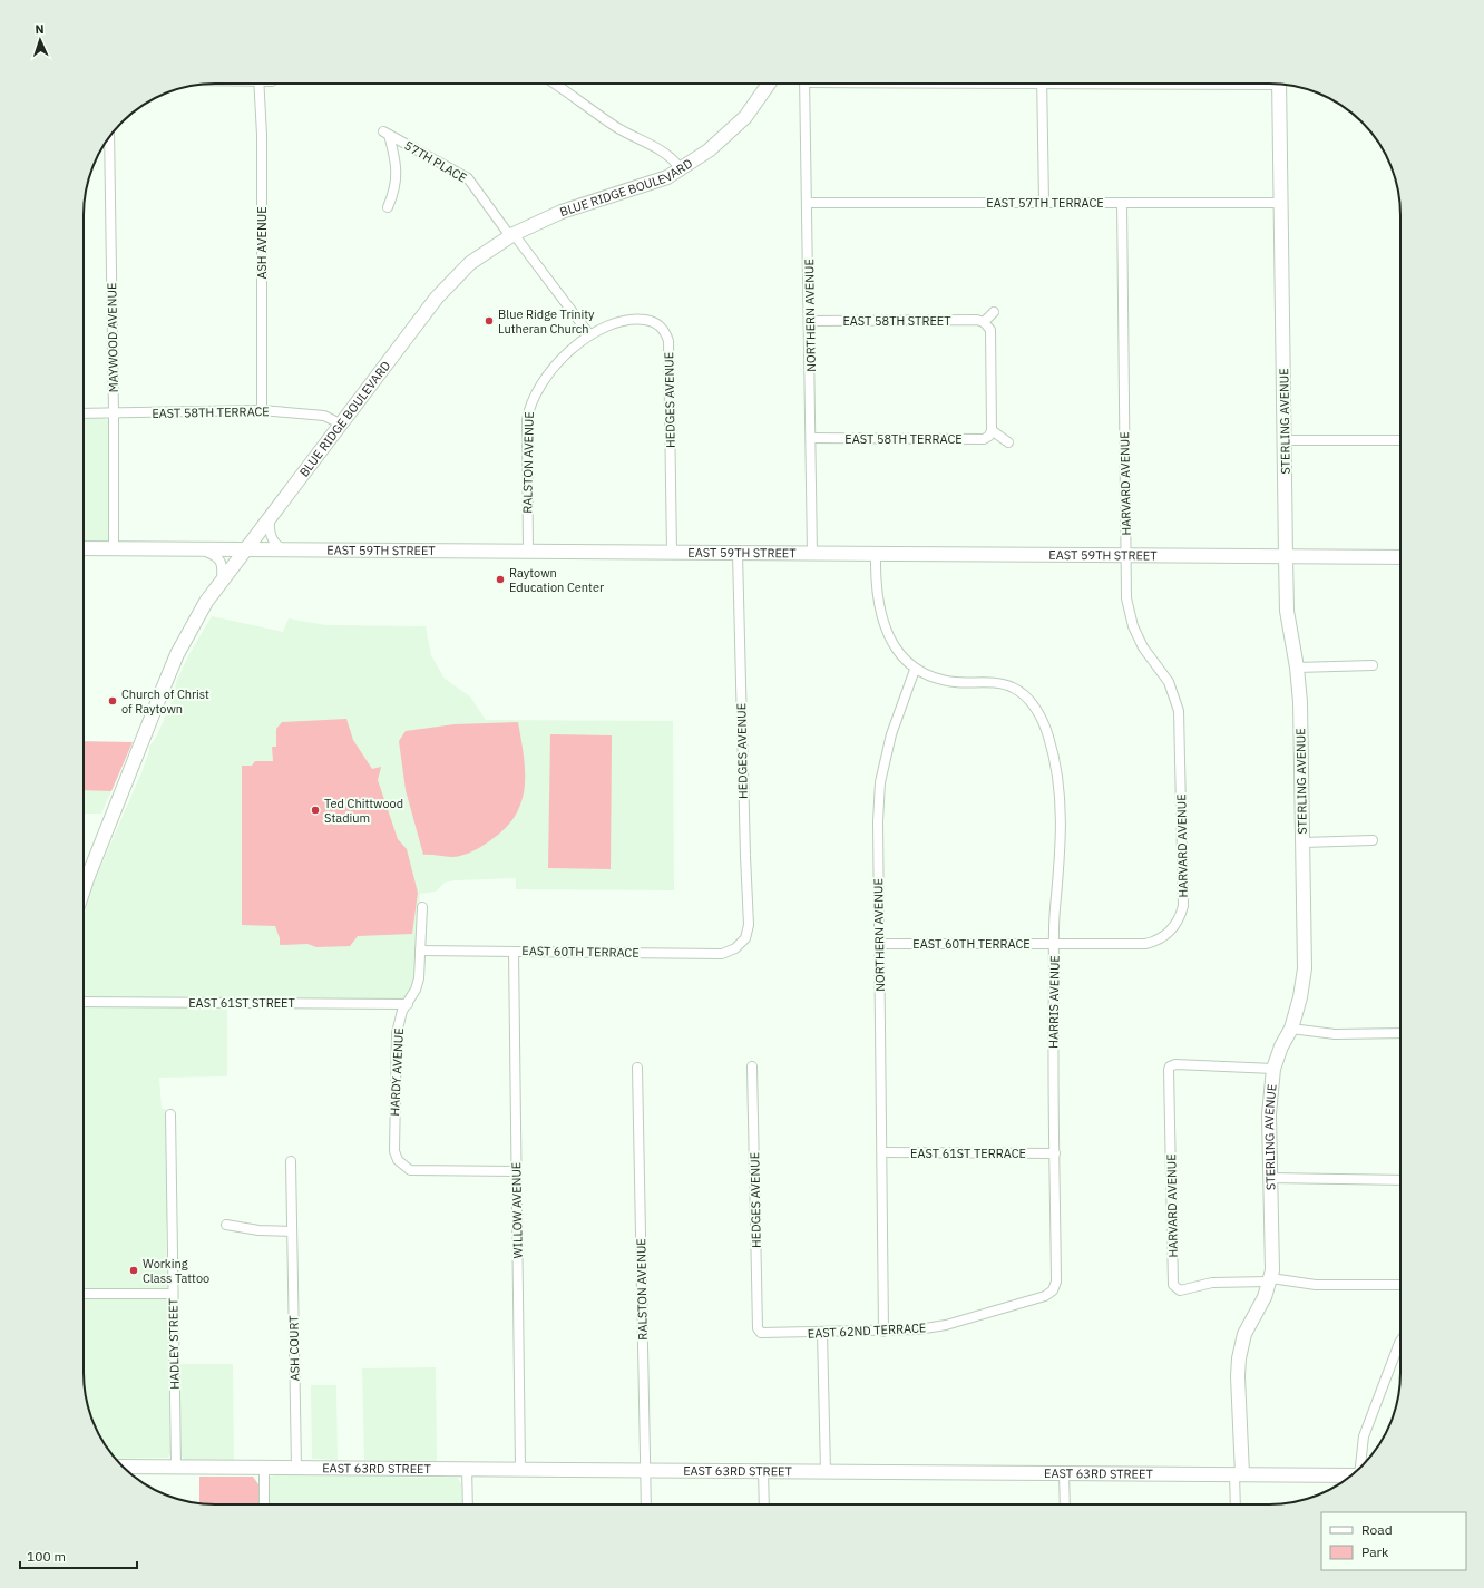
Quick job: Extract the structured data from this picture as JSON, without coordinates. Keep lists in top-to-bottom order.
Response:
{
  "streets": {
    "street": [
      "57TH PLACE",
      "BLUE RIDGE BOULEVARD",
      "EAST 57TH TERRACE",
      "ASH AVENUE",
      "NORTHERN AVENUE",
      "EAST 58TH STREET",
      "MAYWOOD AVENUE",
      "HEDGES AVENUE",
      "EAST 58TH TERRACE",
      "STERLING AVENUE",
      "RALSTON AVENUE",
      "HARVARD AVENUE",
      "EAST 59TH STREET",
      "EAST 60TH TERRACE",
      "HARRIS AVENUE",
      "EAST 61ST STREET",
      "HARDY AVENUE",
      "EAST 61ST TERRACE",
      "WILLOW AVENUE",
      "EAST 62ND TERRACE",
      "HADLEY STREET",
      "ASH COURT",
      "EAST 63RD STREET"
    ]
  },
  "crossings": [
    ["57TH PLACE", "BLUE RIDGE BOULEVARD"],
    ["BLUE RIDGE BOULEVARD", "EAST 58TH TERRACE"],
    ["BLUE RIDGE BOULEVARD", "EAST 59TH STREET"],
    ["EAST 57TH TERRACE", "NORTHERN AVENUE"],
    ["EAST 57TH TERRACE", "STERLING AVENUE"],
    ["EAST 57TH TERRACE", "HARVARD AVENUE"],
    ["ASH AVENUE", "EAST 58TH TERRACE"],
    ["NORTHERN AVENUE", "EAST 58TH STREET"],
    ["NORTHERN AVENUE", "EAST 58TH TERRACE"],
    ["NORTHERN AVENUE", "EAST 59TH STREET"],
    ["NORTHERN AVENUE", "EAST 60TH TERRACE"],
    ["NORTHERN AVENUE", "HARRIS AVENUE"],
    ["NORTHERN AVENUE", "EAST 61ST TERRACE"],
    ["NORTHERN AVENUE", "EAST 62ND TERRACE"],
    ["MAYWOOD AVENUE", "EAST 58TH TERRACE"],
    ["MAYWOOD AVENUE", "EAST 59TH STREET"],
    ["HEDGES AVENUE", "RALSTON AVENUE"],
    ["HEDGES AVENUE", "EAST 59TH STREET"],
    ["HEDGES AVENUE", "EAST 60TH TERRACE"],
    ["HEDGES AVENUE", "EAST 62ND TERRACE"],
    ["STERLING AVENUE", "HARVARD AVENUE"],
    ["STERLING AVENUE", "EAST 59TH STREET"],
    ["STERLING AVENUE", "EAST 63RD STREET"],
    ["RALSTON AVENUE", "EAST 59TH STREET"],
    ["RALSTON AVENUE", "EAST 63RD STREET"],
    ["HARVARD AVENUE", "EAST 59TH STREET"],
    ["HARVARD AVENUE", "EAST 60TH TERRACE"],
    ["EAST 60TH TERRACE", "HARRIS AVENUE"],
    ["EAST 60TH TERRACE", "HARDY AVENUE"],
    ["EAST 60TH TERRACE", "WILLOW AVENUE"],
    ["HARRIS AVENUE", "EAST 61ST TERRACE"],
    ["HARRIS AVENUE", "EAST 62ND TERRACE"],
    ["EAST 61ST STREET", "HARDY AVENUE"],
    ["HARDY AVENUE", "WILLOW AVENUE"],
    ["WILLOW AVENUE", "EAST 63RD STREET"],
    ["HADLEY STREET", "EAST 63RD STREET"],
    ["ASH COURT", "EAST 63RD STREET"]
  ],
  "places": [
    "Blue Ridge Trinity Lutheran Church",
    "Raytown Education Center",
    "Church of Christ of Raytown",
    "Ted Chittwood Stadium",
    "Working Class Tattoo"
  ],
  "legend": ["Road", "Park"],
  "scale_bar": "100 m",
  "north": "top"
}
